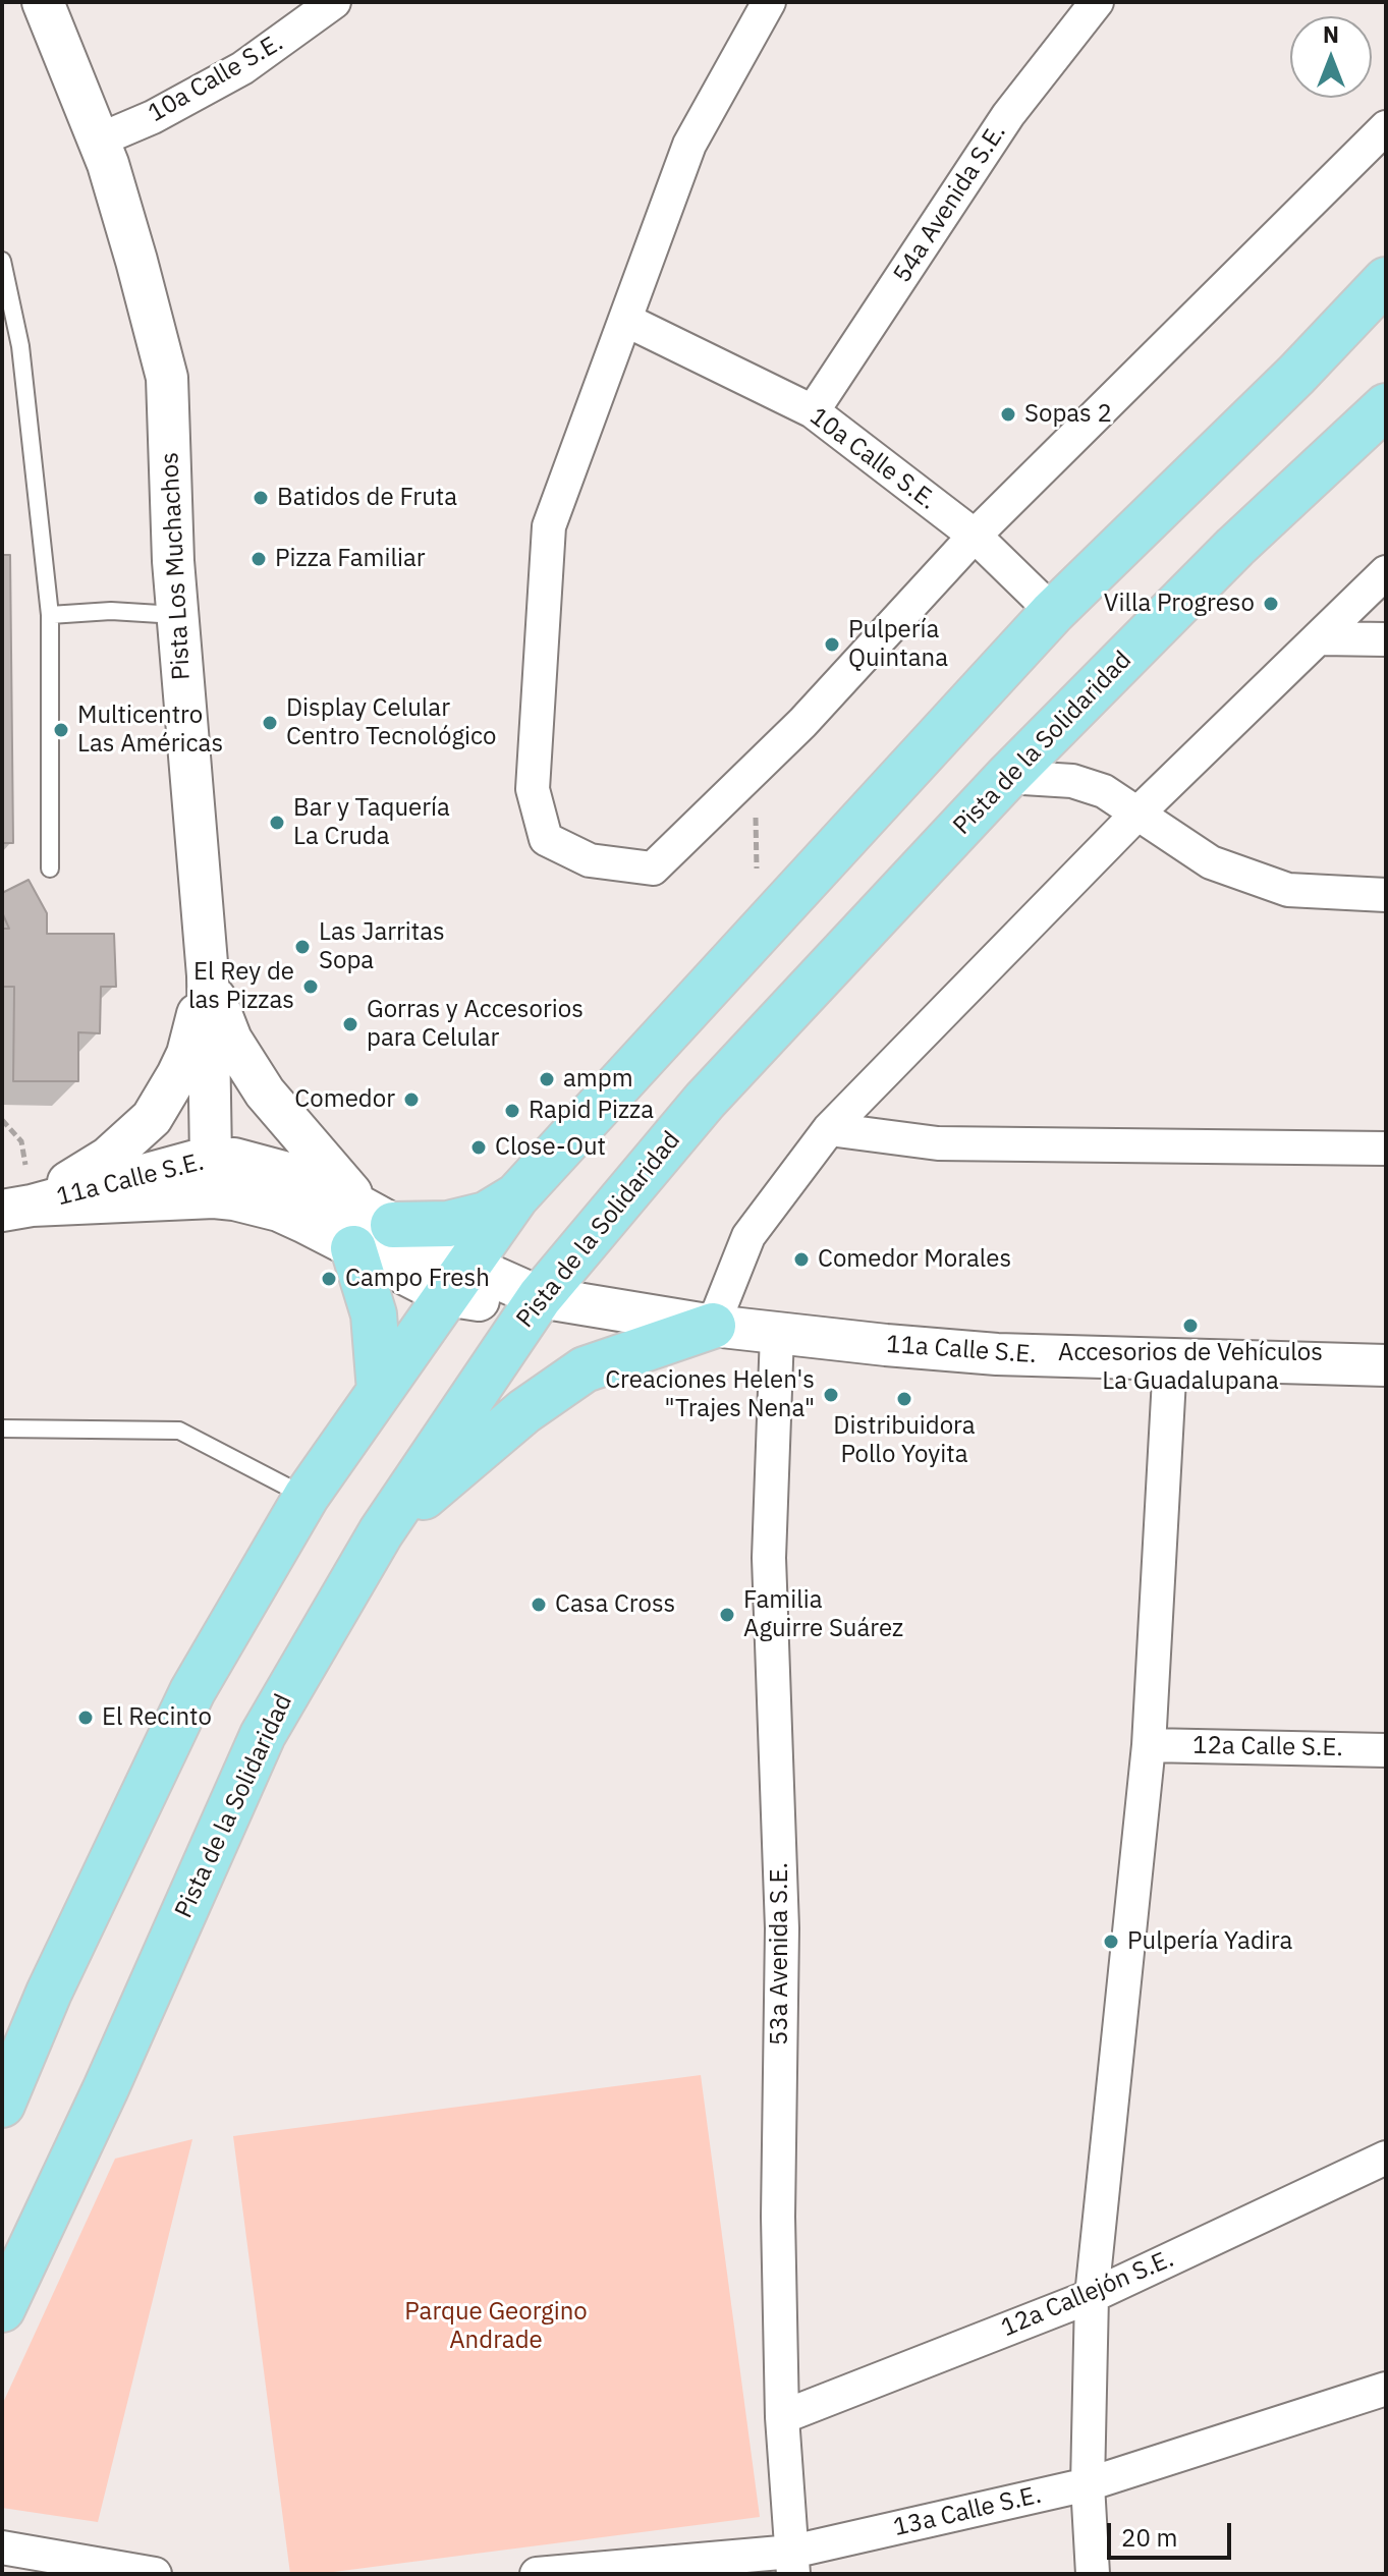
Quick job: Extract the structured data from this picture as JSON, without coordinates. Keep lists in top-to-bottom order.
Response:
{
  "streets": {
    "main road": ["Pista de la Solidaridad"],
    "street": [
      "10a Calle S.E.",
      "54a Avenida S.E.",
      "Pista Los Muchachos",
      "11a Calle S.E.",
      "12a Calle S.E.",
      "53a Avenida S.E.",
      "12a Callejón S.E.",
      "13a Calle S.E."
    ]
  },
  "crossings": [
    ["10a Calle S.E.", "54a Avenida S.E."],
    ["10a Calle S.E.", "Pista Los Muchachos"],
    ["Pista Los Muchachos", "11a Calle S.E."],
    ["Pista de la Solidaridad", "11a Calle S.E."],
    ["11a Calle S.E.", "53a Avenida S.E."],
    ["53a Avenida S.E.", "12a Callejón S.E."],
    ["53a Avenida S.E.", "13a Calle S.E."]
  ],
  "parks": ["Parque Georgino Andrade"],
  "places": [
    "Sopas 2",
    "Batidos de Fruta",
    "Pizza Familiar",
    "Villa Progreso",
    "Pulpería Quintana",
    "Display Celular Centro Tecnológico",
    "Multicentro Las Américas",
    "Bar y Taquería La Cruda",
    "Las Jarritas Sopa",
    "El Rey de las Pizzas",
    "Gorras y Accesorios para Celular",
    "ampm",
    "Comedor",
    "Rapid Pizza",
    "Close-Out",
    "Comedor Morales",
    "Campo Fresh",
    "Accesorios de Vehículos La Guadalupana",
    "Creaciones Helen's \"Trajes Nena\"",
    "Distribuidora Pollo Yoyita",
    "Casa Cross",
    "Familia Aguirre Suárez",
    "El Recinto",
    "Pulpería Yadira"
  ],
  "scale_bar": "20 m",
  "north": "top"
}
